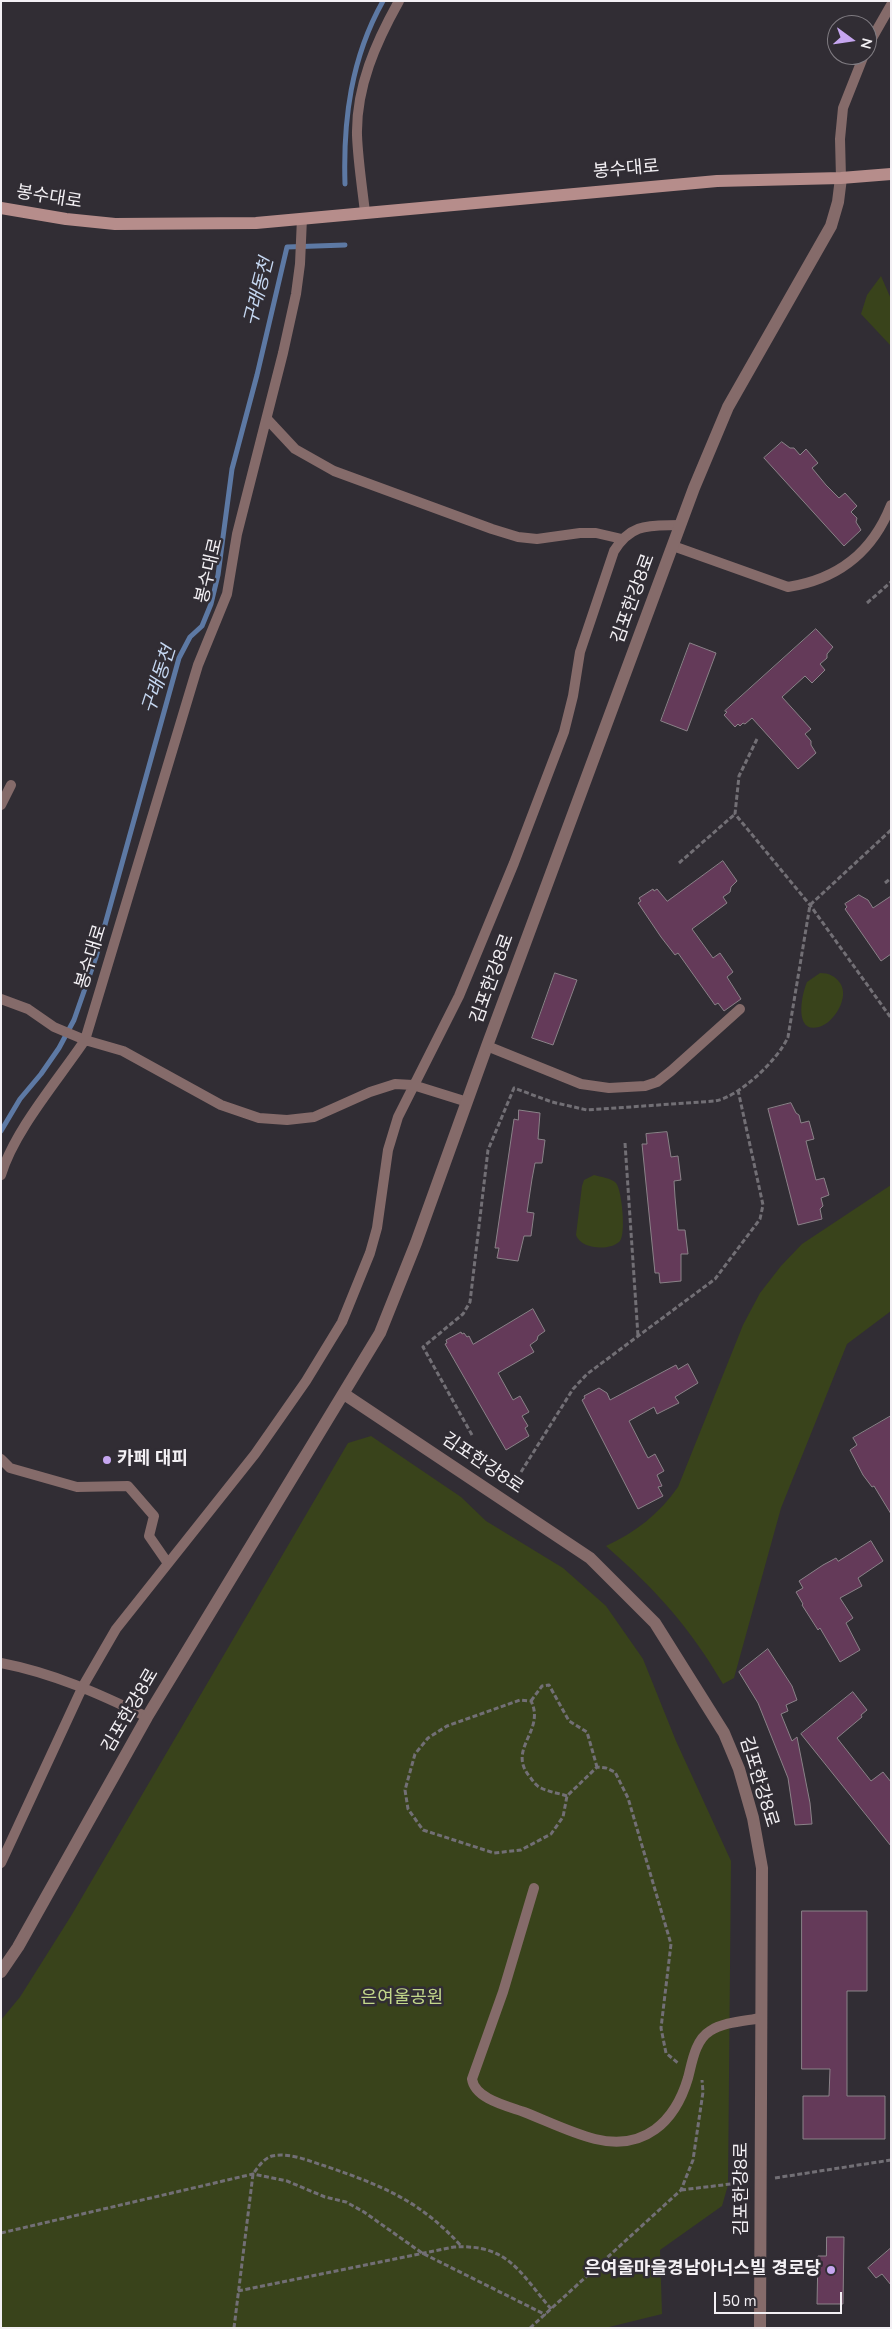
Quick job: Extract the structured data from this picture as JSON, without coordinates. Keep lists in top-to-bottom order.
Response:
{
  "streets": {
    "main road": ["봉수대로"],
    "street": ["김포한강8로"]
  },
  "crossings": [
    ["봉수대로", "김포한강8로"]
  ],
  "water": ["구래동천"],
  "parks": ["은여울공원"],
  "places": ["카페 대피", "은여울마을경남아너스빌 경로당"],
  "scale_bar": "50 m",
  "north": "right"
}
